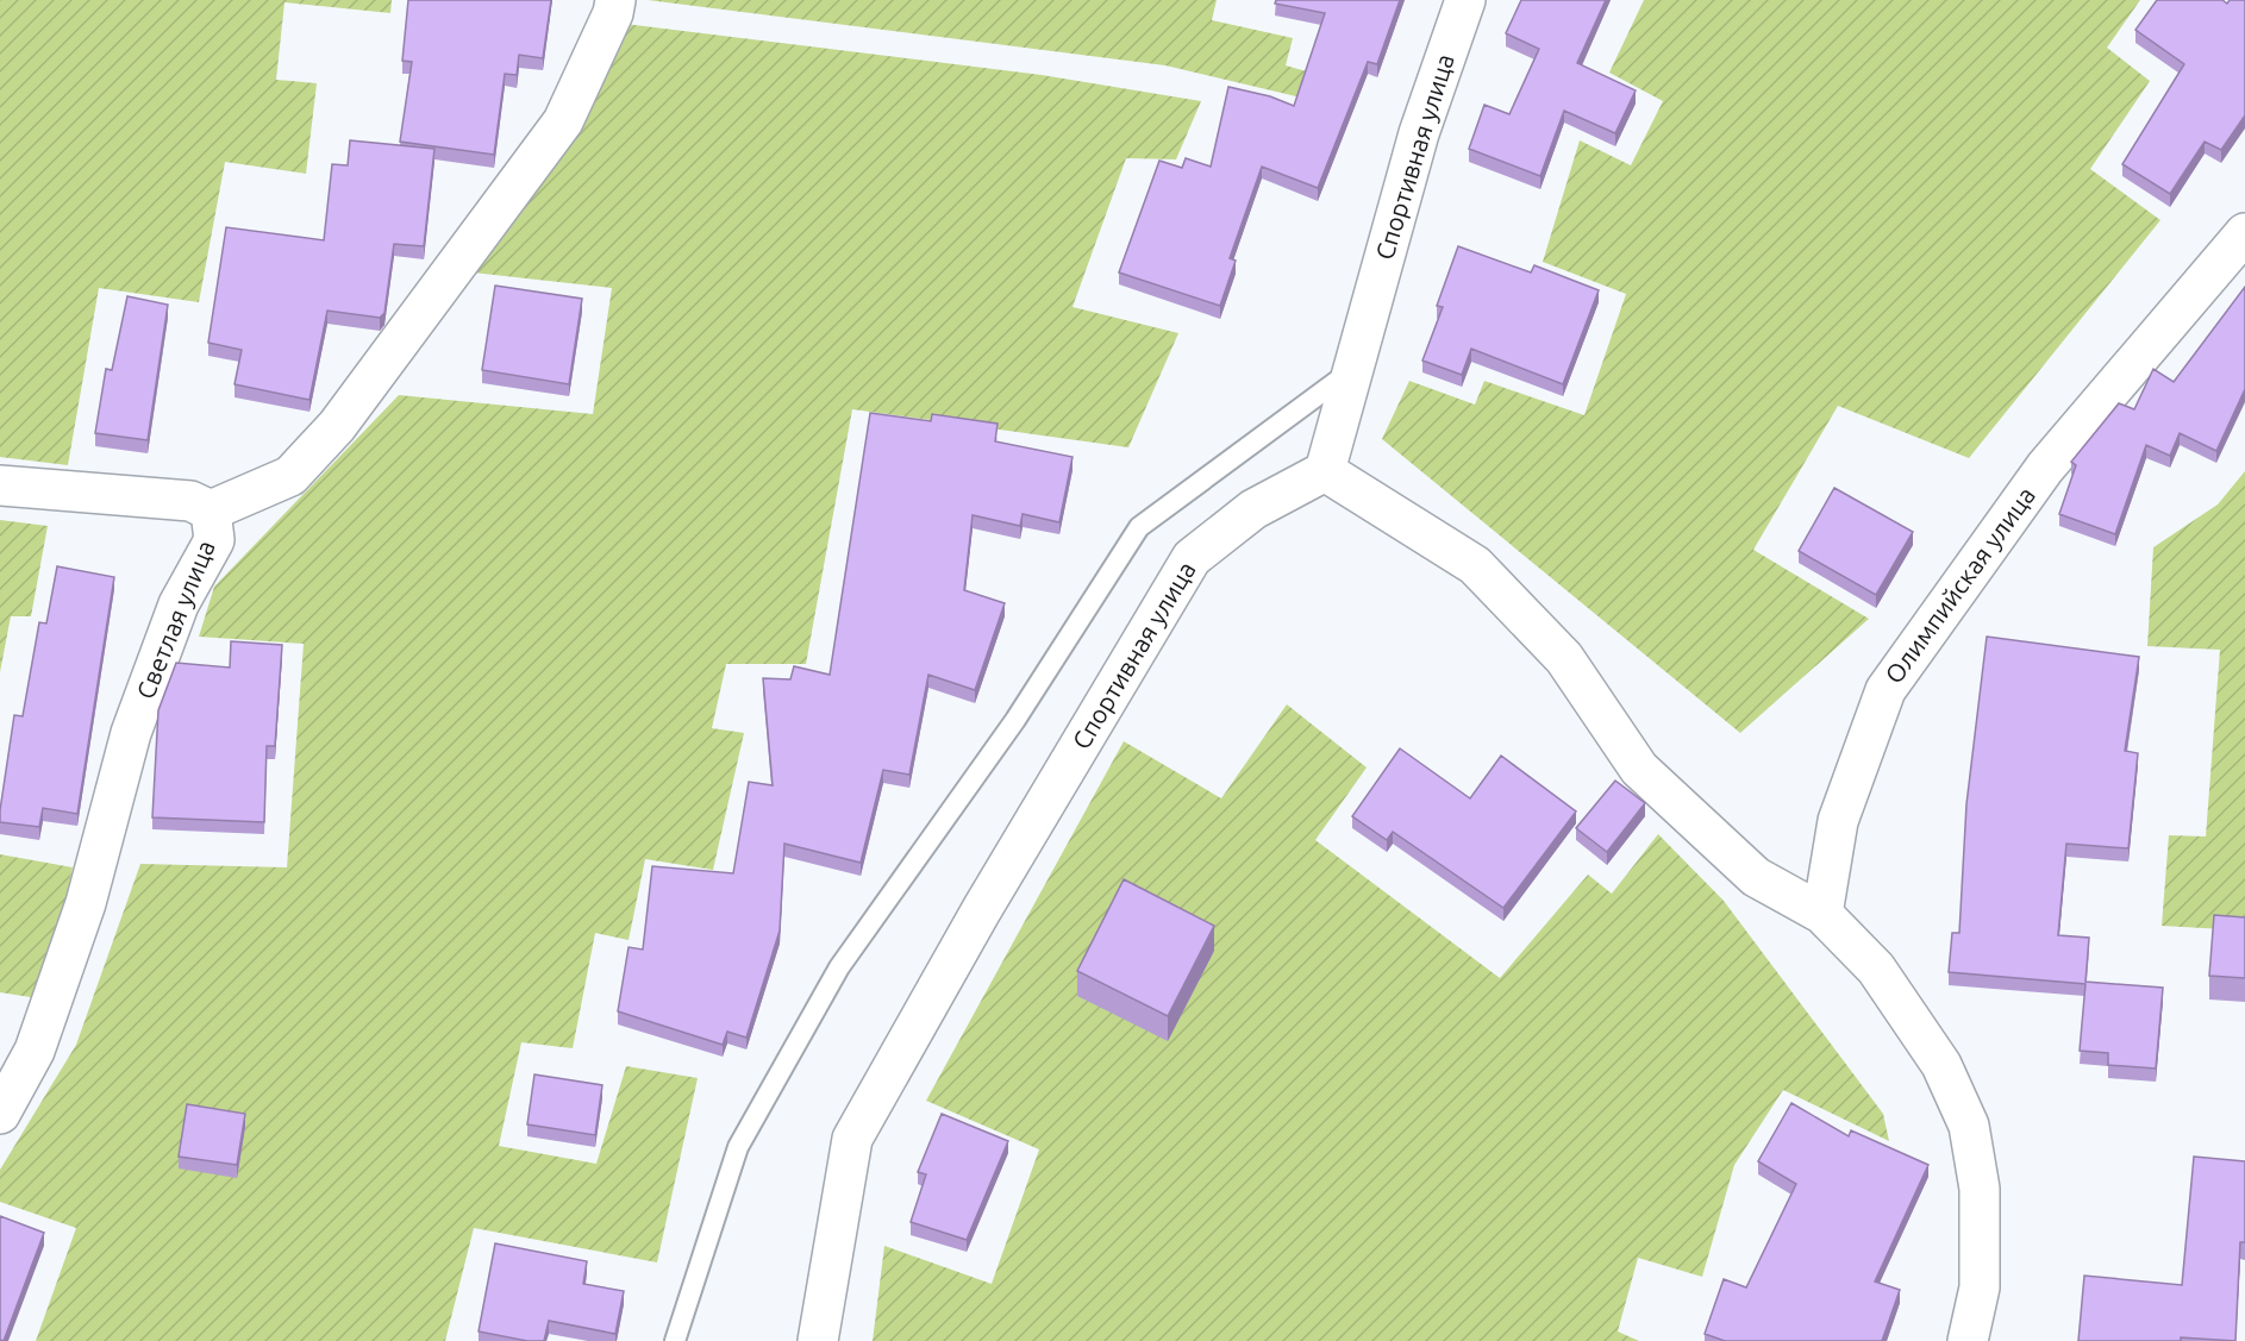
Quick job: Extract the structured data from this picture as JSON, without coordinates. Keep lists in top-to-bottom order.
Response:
{
  "streets": {
    "street": ["Спортивная улица", "Олимпийская улица", "Светлая улица"]
  }
}
